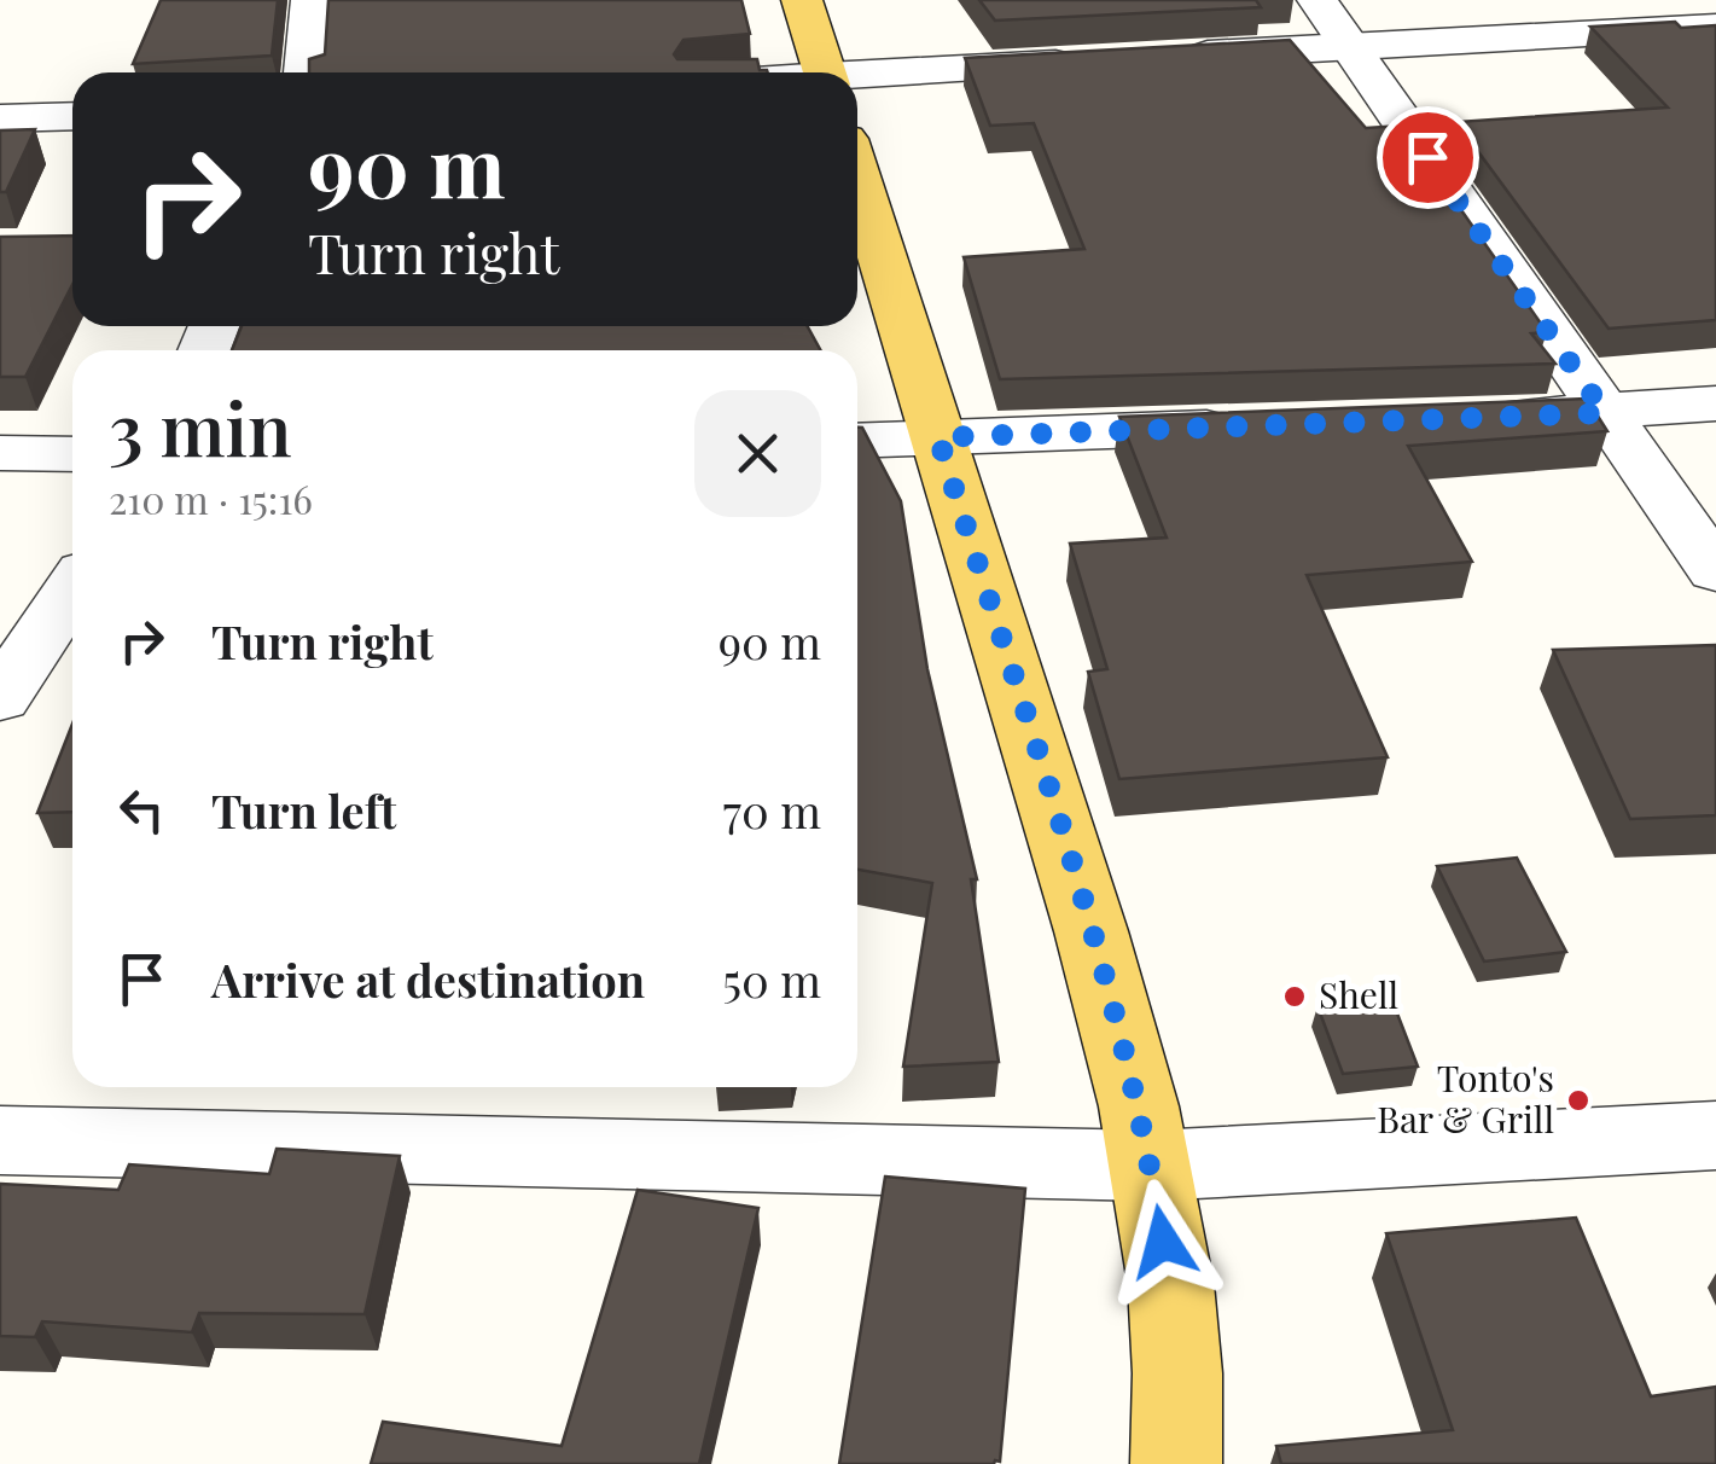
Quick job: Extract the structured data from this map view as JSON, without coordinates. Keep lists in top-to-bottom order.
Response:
{
  "places": ["Shell", "Tonto's Bar & Grill"],
  "page": {
    "turn": ["90 m", "Turn right"],
    "heading": ["3 min", "210 m · 15:16"],
    "list": [
      {
        "name": "Turn right",
        "value": "90 m"
      },
      {
        "name": "Turn left",
        "value": "70 m"
      },
      {
        "name": "Arrive at destination",
        "value": "50 m"
      }
    ]
  }
}
